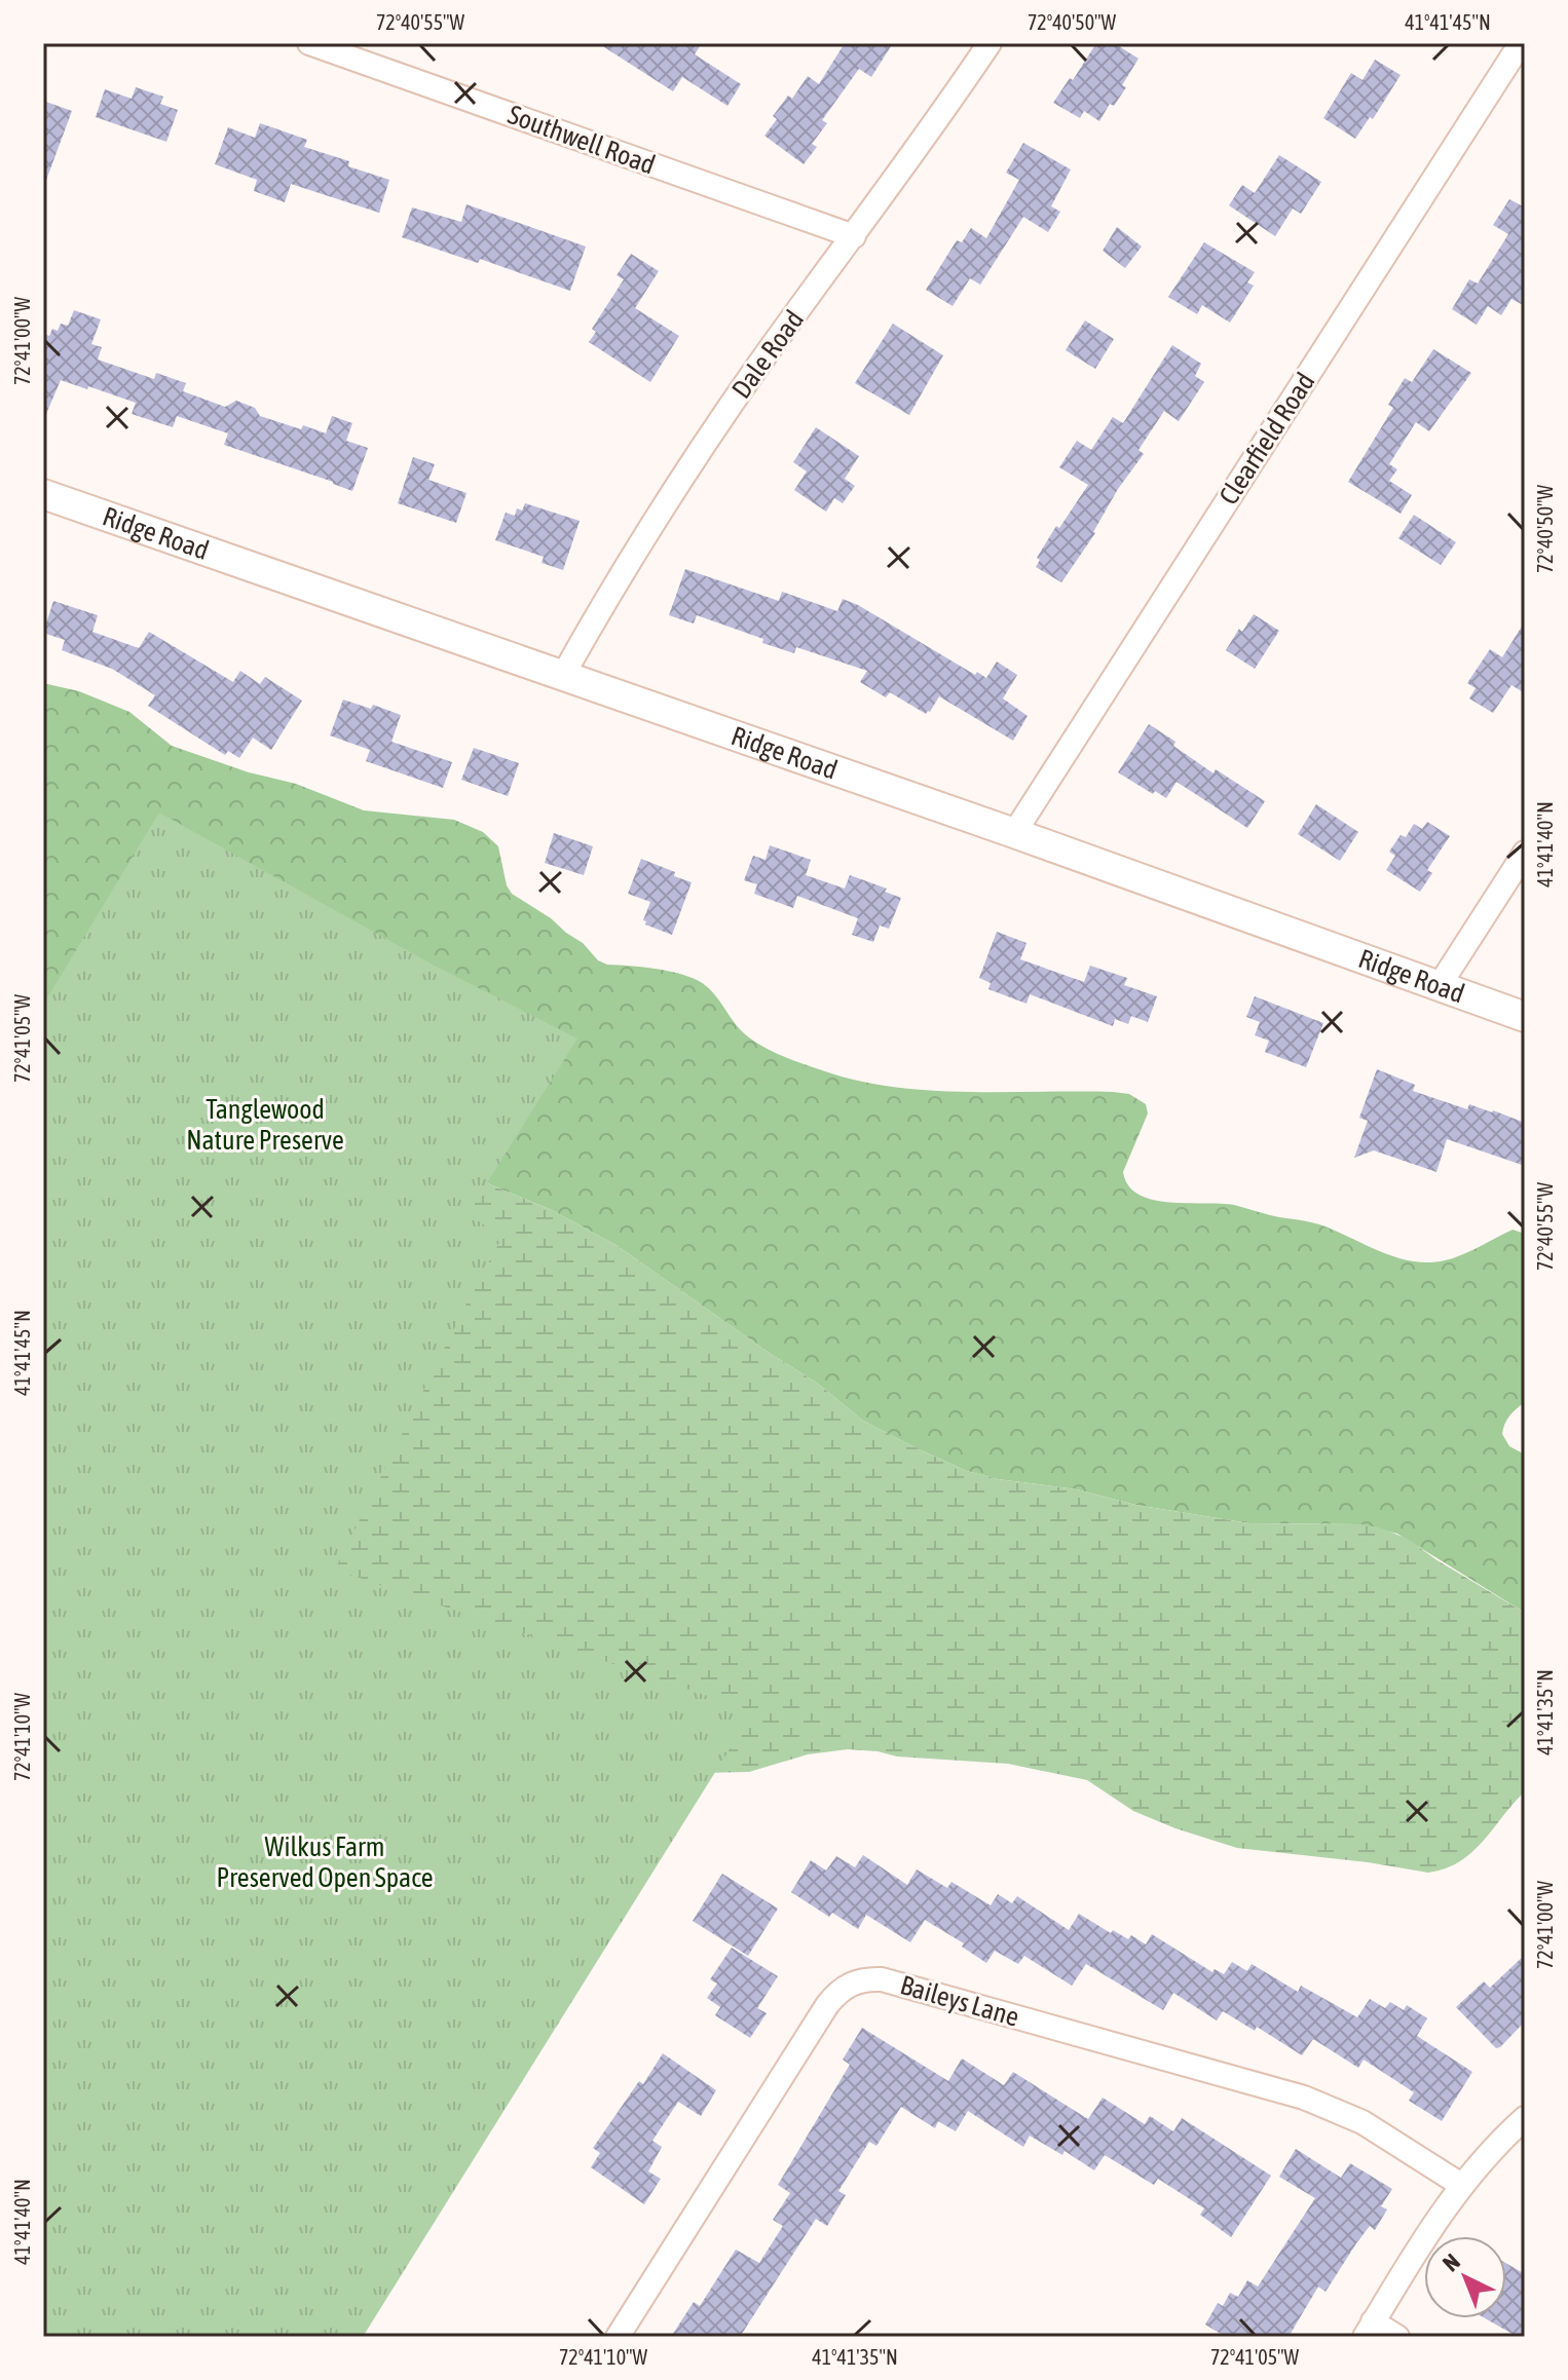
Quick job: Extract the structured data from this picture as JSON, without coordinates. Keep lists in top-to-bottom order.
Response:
{
  "streets": {
    "street": [
      "Southwell Road",
      "Dale Road",
      "Clearfield Road",
      "Ridge Road",
      "Baileys Lane"
    ]
  },
  "crossings": [
    ["Southwell Road", "Dale Road"],
    ["Dale Road", "Ridge Road"],
    ["Clearfield Road", "Ridge Road"]
  ],
  "parks": ["Tanglewood Nature Preserve", "Wilkus Farm Preserved Open Space"],
  "north": "top left",
  "coordinates": [
    "72°40'55\"W",
    "72°40'50\"W",
    "41°41'45\"N",
    "72°41'00\"W",
    "41°41'40\"N",
    "72°41'05\"W",
    "41°41'35\"N",
    "72°41'10\"W"
  ]
}
